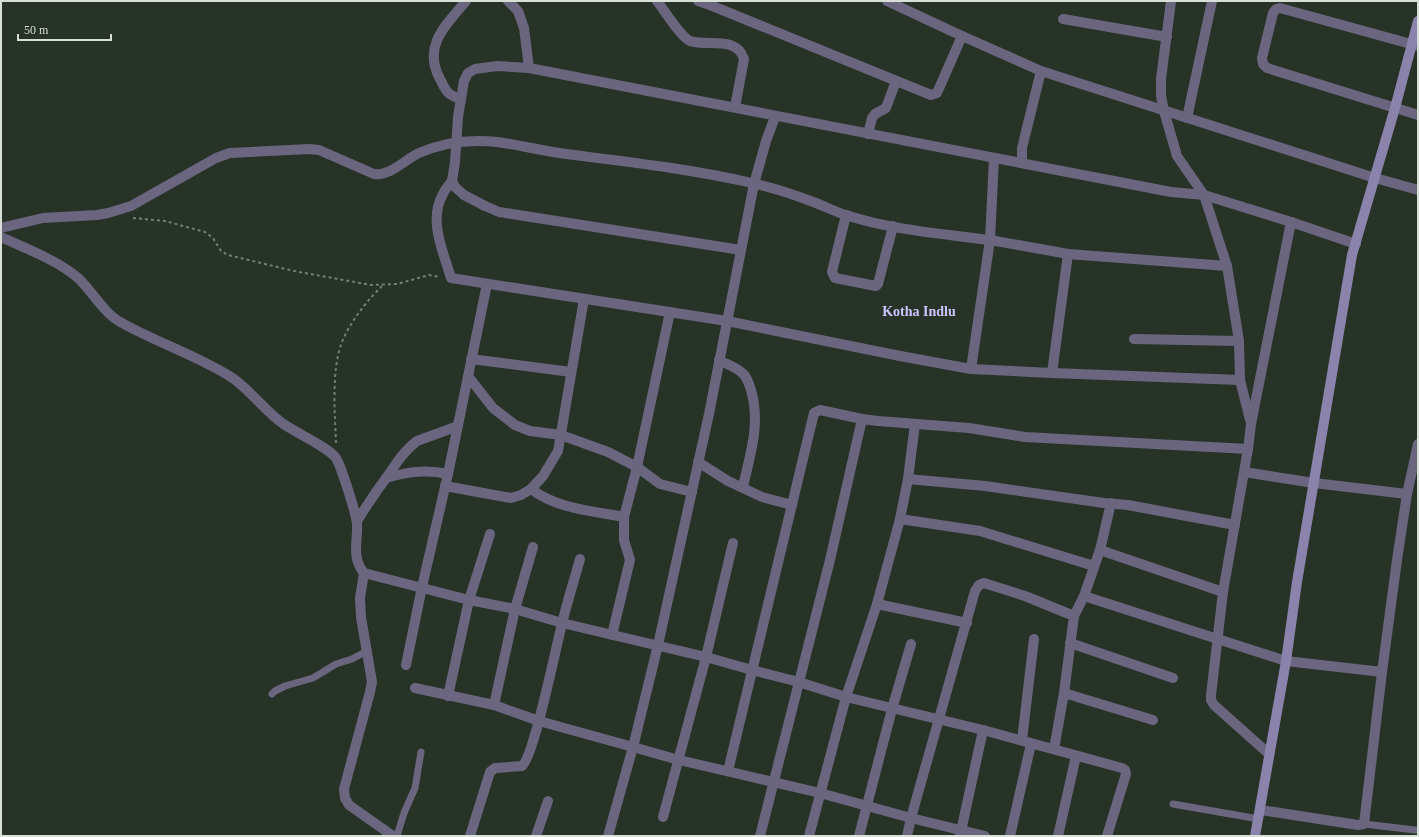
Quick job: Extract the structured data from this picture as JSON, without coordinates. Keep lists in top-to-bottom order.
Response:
{
  "districts": ["Kotha Indlu"],
  "scale_bar": "50 m"
}
